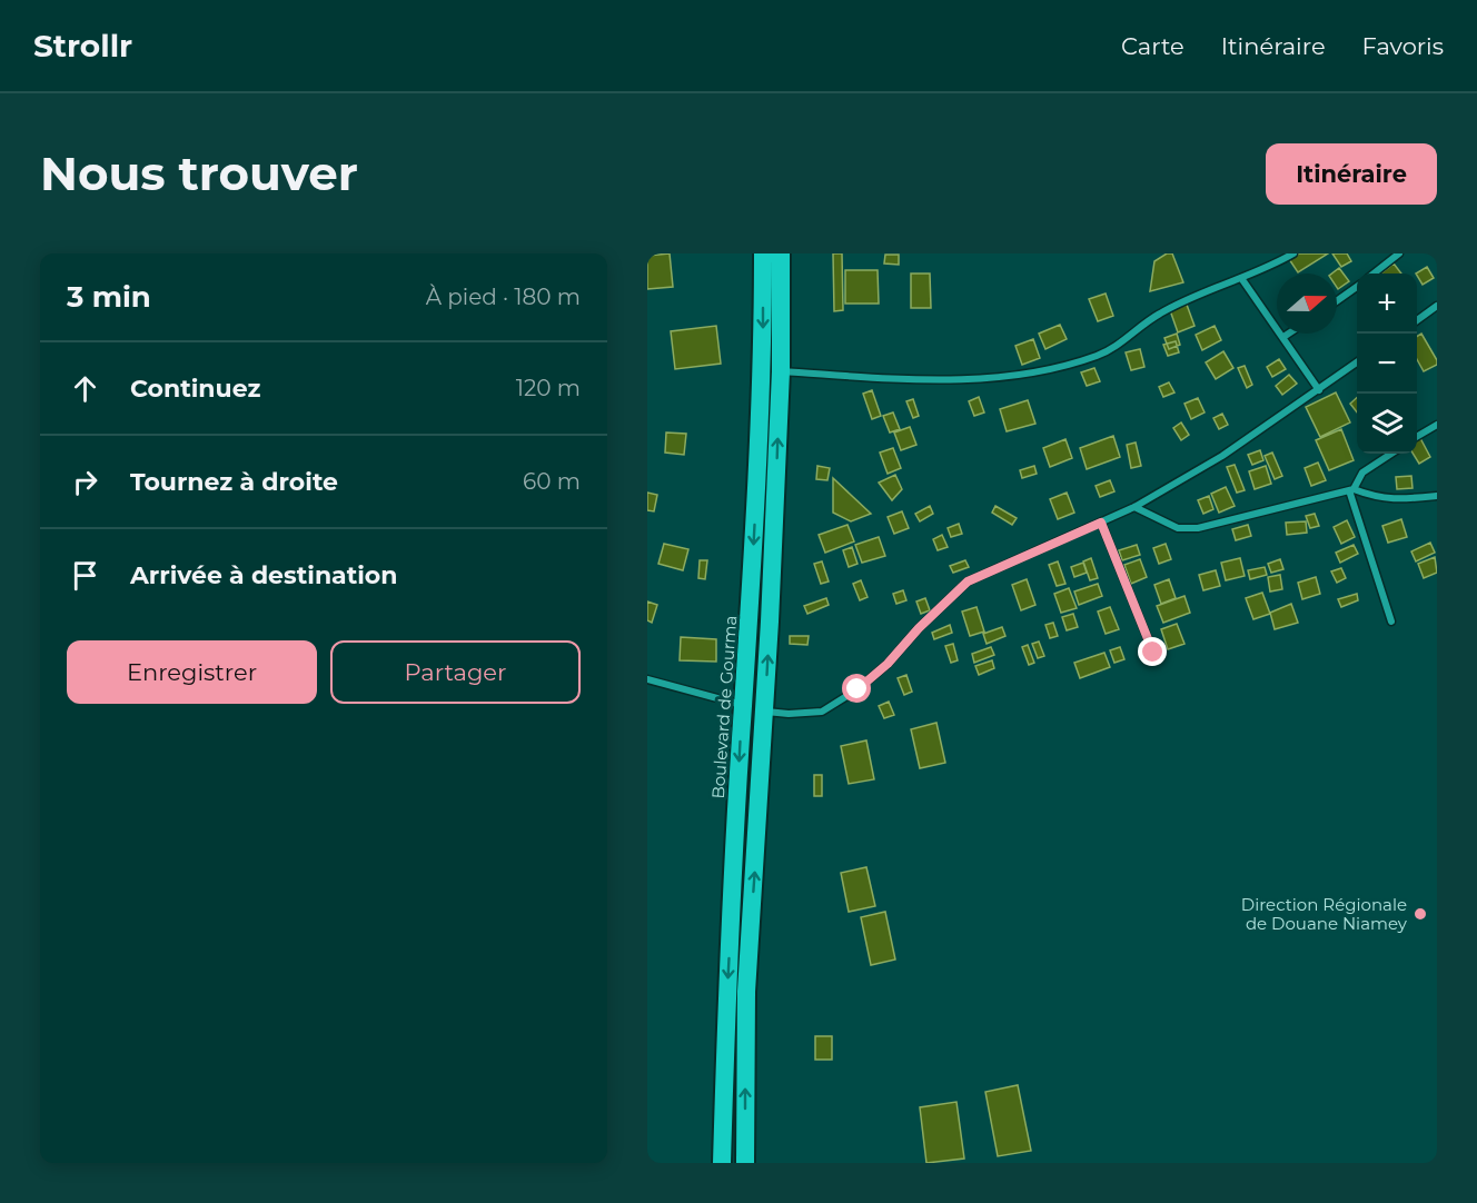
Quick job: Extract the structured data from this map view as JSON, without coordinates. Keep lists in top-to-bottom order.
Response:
{
  "streets": {
    "highway": ["Boulevard de Gourma"]
  },
  "places": ["Direction Régionale de Douane Niamey"],
  "north": "right",
  "page": {
    "header": "Strollr",
    "nav": ["Carte", "Itinéraire", "Favoris"],
    "buttons": [
      "Itinéraire",
      ["Enregistrer", "Partager"]
    ],
    "title": "Nous trouver",
    "heading": ["3 min", "À pied · 180 m"],
    "map_buttons": ["+", "−"],
    "list": [
      ["Continuez", "120 m"],
      ["Tournez à droite", "60 m"],
      "Arrivée à destination"
    ]
  }
}
